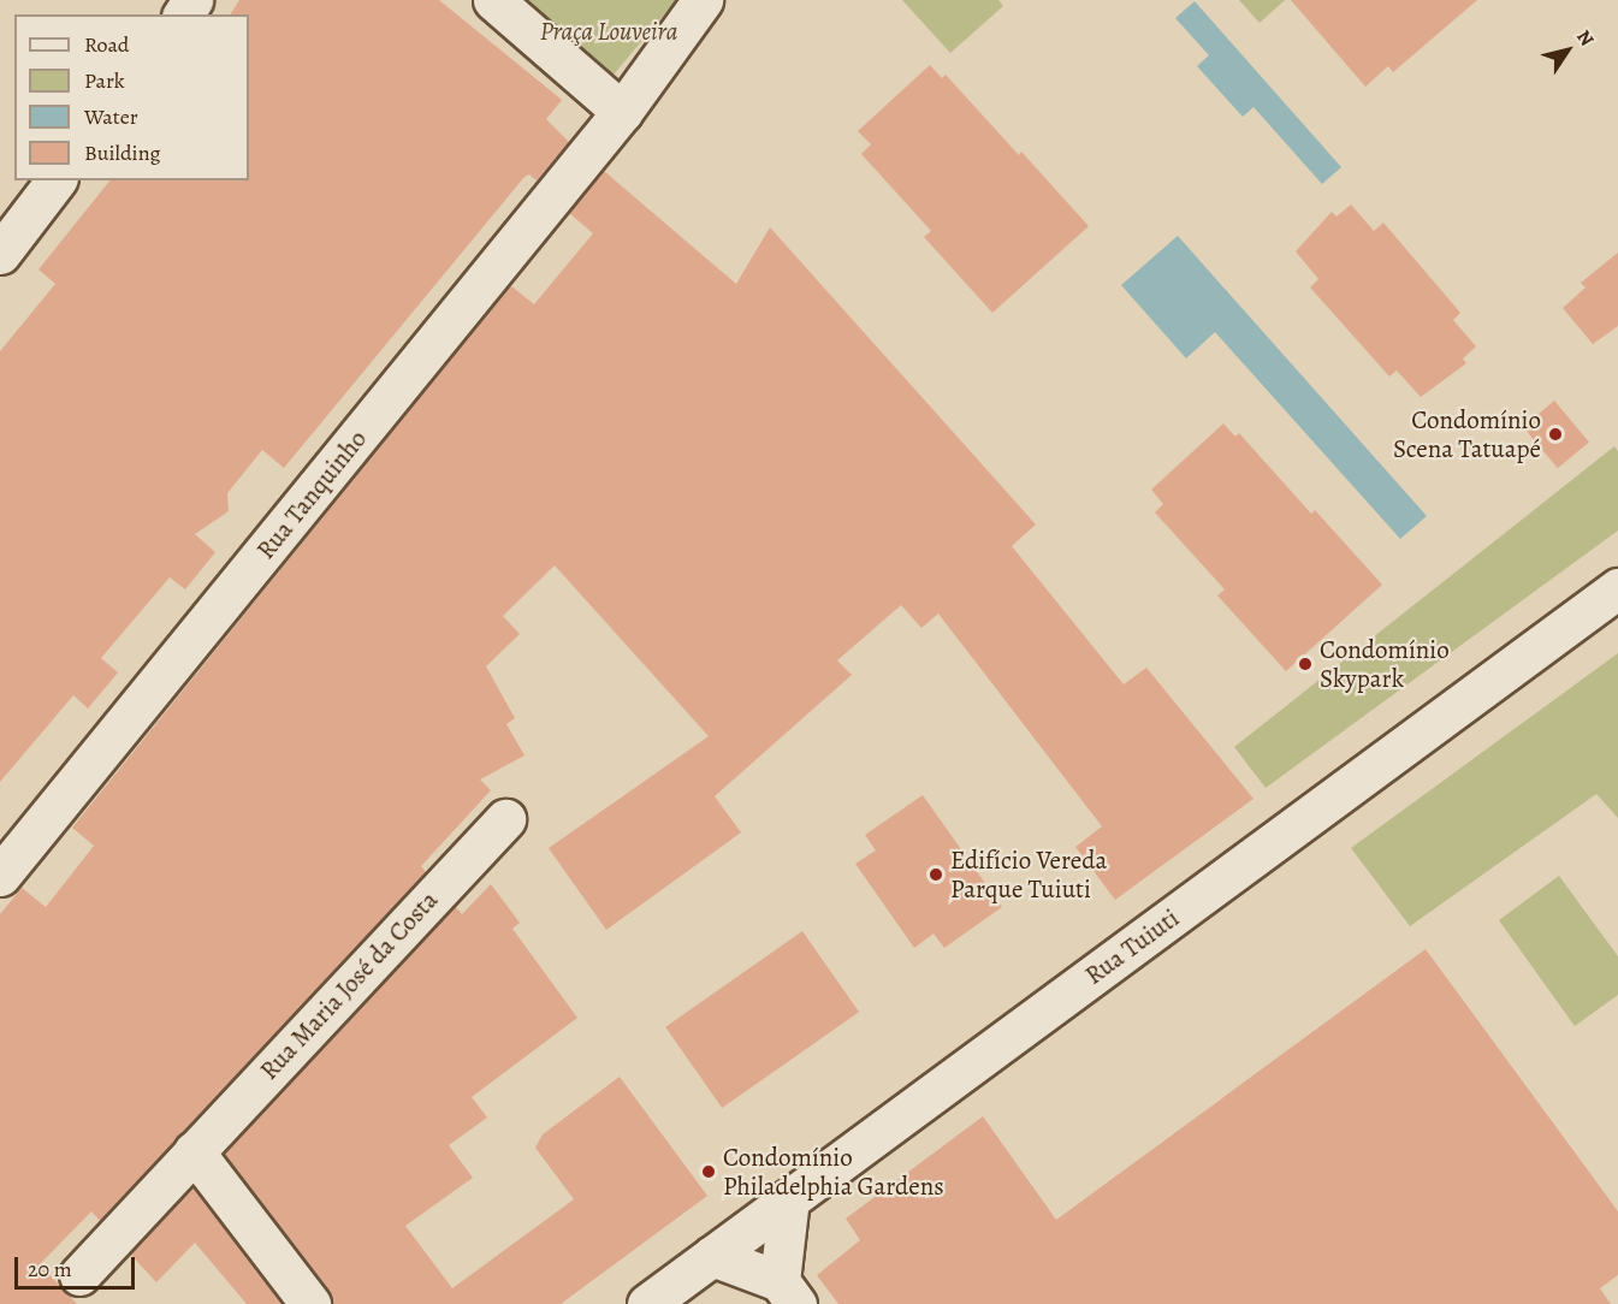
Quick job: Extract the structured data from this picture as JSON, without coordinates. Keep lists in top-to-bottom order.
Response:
{
  "streets": {
    "street": ["Rua Tanquinho", "Rua Tuiuti", "Rua Maria José da Costa"]
  },
  "parks": ["Praça Louveira"],
  "places": [
    "Condomínio Scena Tatuapé",
    "Condomínio Skypark",
    "Edifício Vereda Parque Tuiuti",
    "Condomínio Philadelphia Gardens"
  ],
  "legend": [
    "Road",
    "Park",
    "Water",
    "Building"
  ],
  "scale_bar": "20 m",
  "north": "top right"
}
